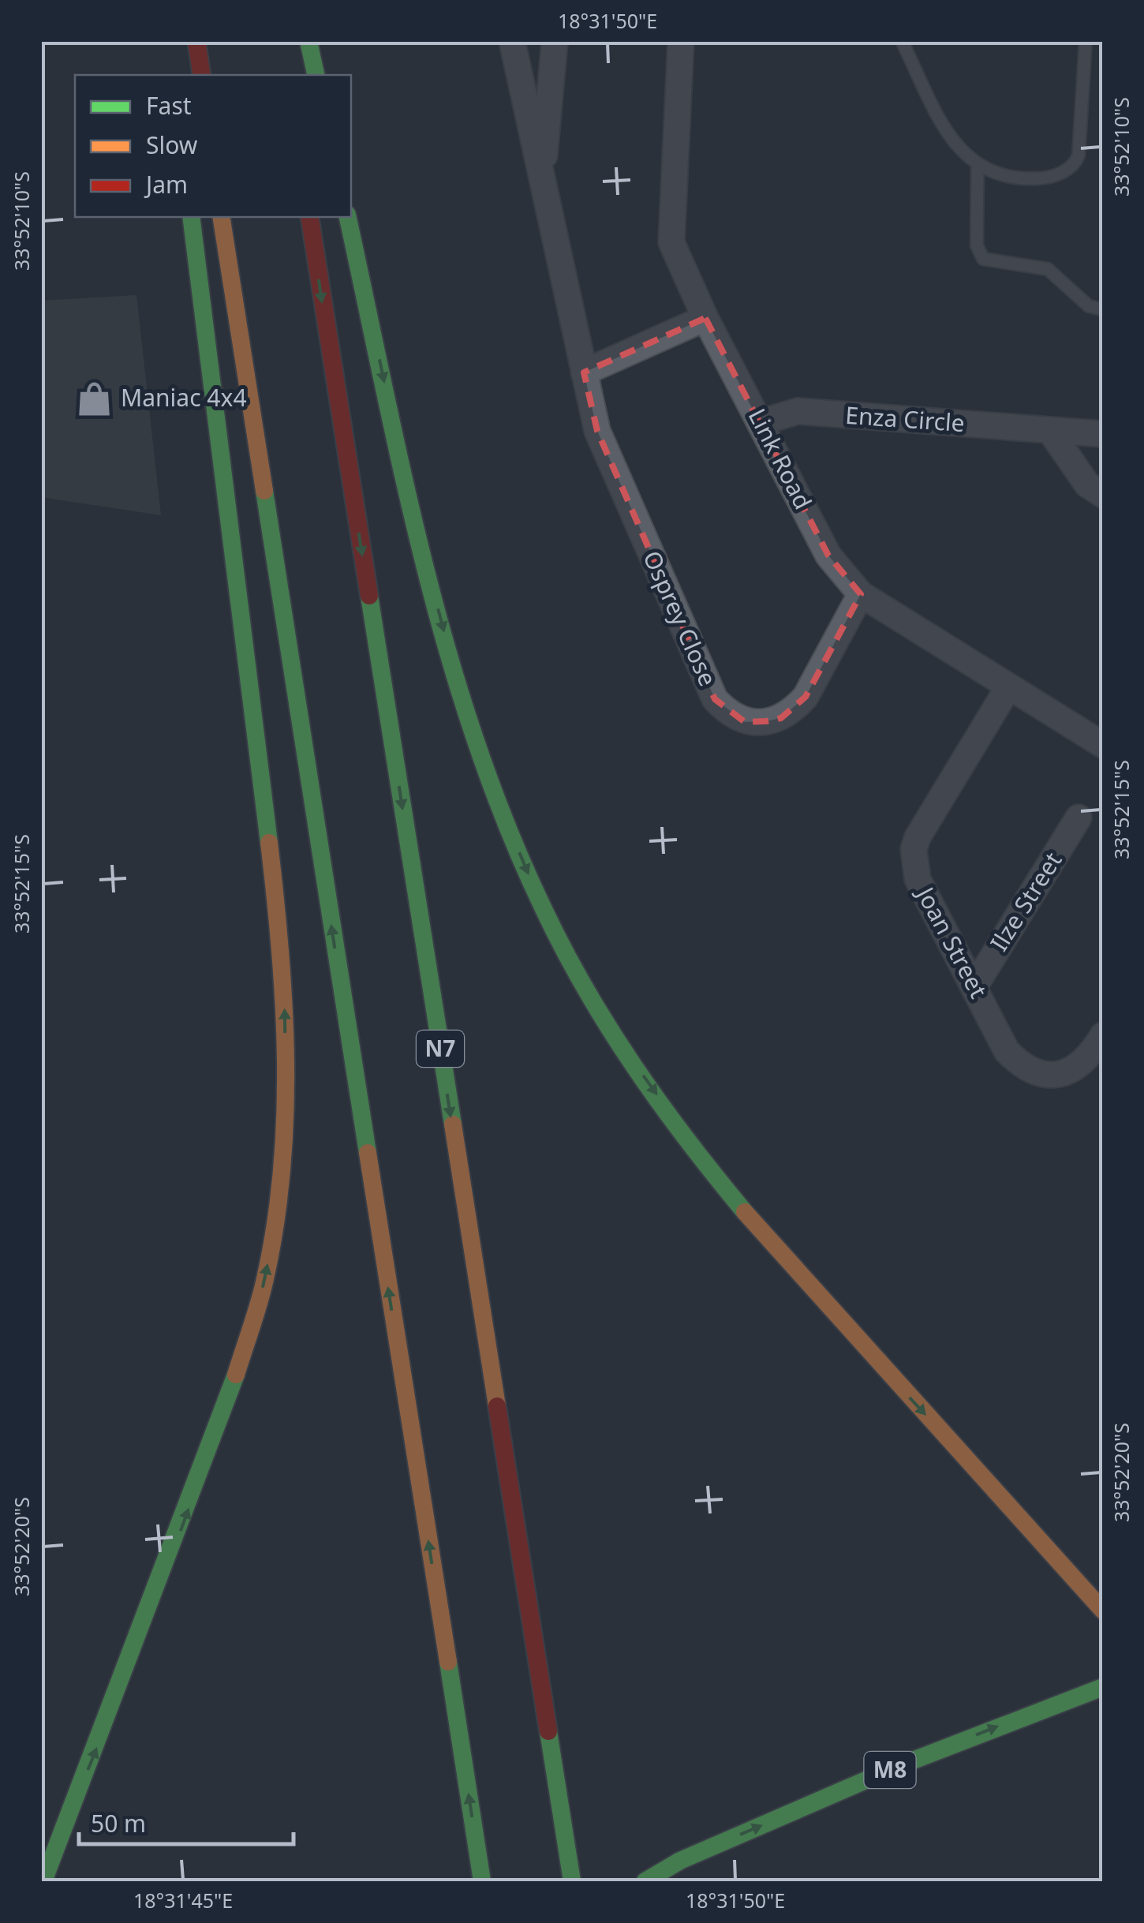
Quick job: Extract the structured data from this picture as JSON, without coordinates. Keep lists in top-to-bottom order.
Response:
{
  "streets": {
    "main road": ["N7", "M8"],
    "street": [
      "Enza Circle",
      "Link Road",
      "Osprey Close",
      "Ilze Street",
      "Joan Street"
    ]
  },
  "crossings": [
    ["Enza Circle", "Link Road"],
    ["Link Road", "Osprey Close"],
    ["Link Road", "Joan Street"],
    ["Ilze Street", "Joan Street"]
  ],
  "places": {
    "shop": ["Maniac 4x4"]
  },
  "legend": ["Fast", "Slow", "Jam"],
  "scale_bar": "50 m",
  "coordinates": [
    "18°31'50\"E",
    "33°52'10\"S",
    "33°52'15\"S",
    "33°52'20\"S",
    "18°31'45\"E"
  ]
}
